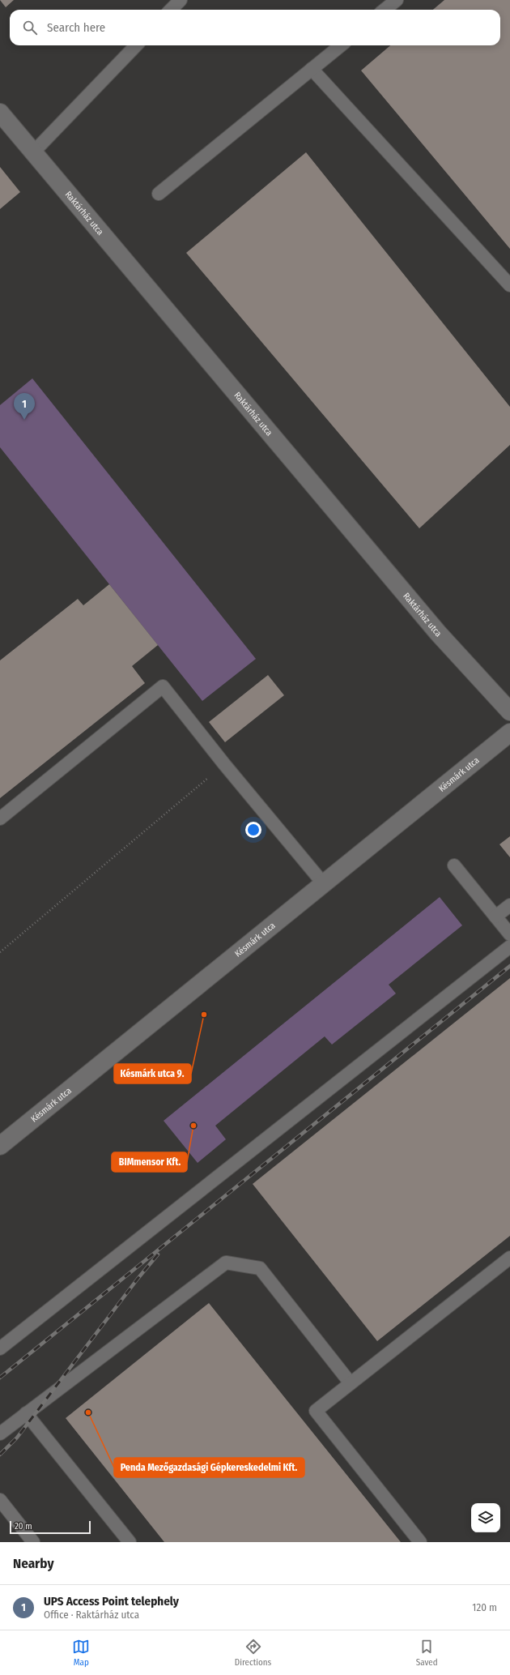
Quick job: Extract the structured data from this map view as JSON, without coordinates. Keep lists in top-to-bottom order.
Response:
{
  "streets": {
    "street": ["Raktárház utca", "Késmárk utca"]
  },
  "places": ["Késmárk utca 9.", "BIMmensor Kft.", "Penda Mezőgazdasági Gépkereskedelmi Kft."],
  "scale_bar": "20 m",
  "page": {
    "search": "Search here",
    "pins": "1",
    "scale": "20 m",
    "heading": "Nearby",
    "list": [
      {
        "mark": "1",
        "name": "UPS Access Point telephely",
        "note": "Office · Raktárház utca",
        "value": "120 m"
      }
    ],
    "nav": ["Map", "Directions", "Saved"]
  }
}
